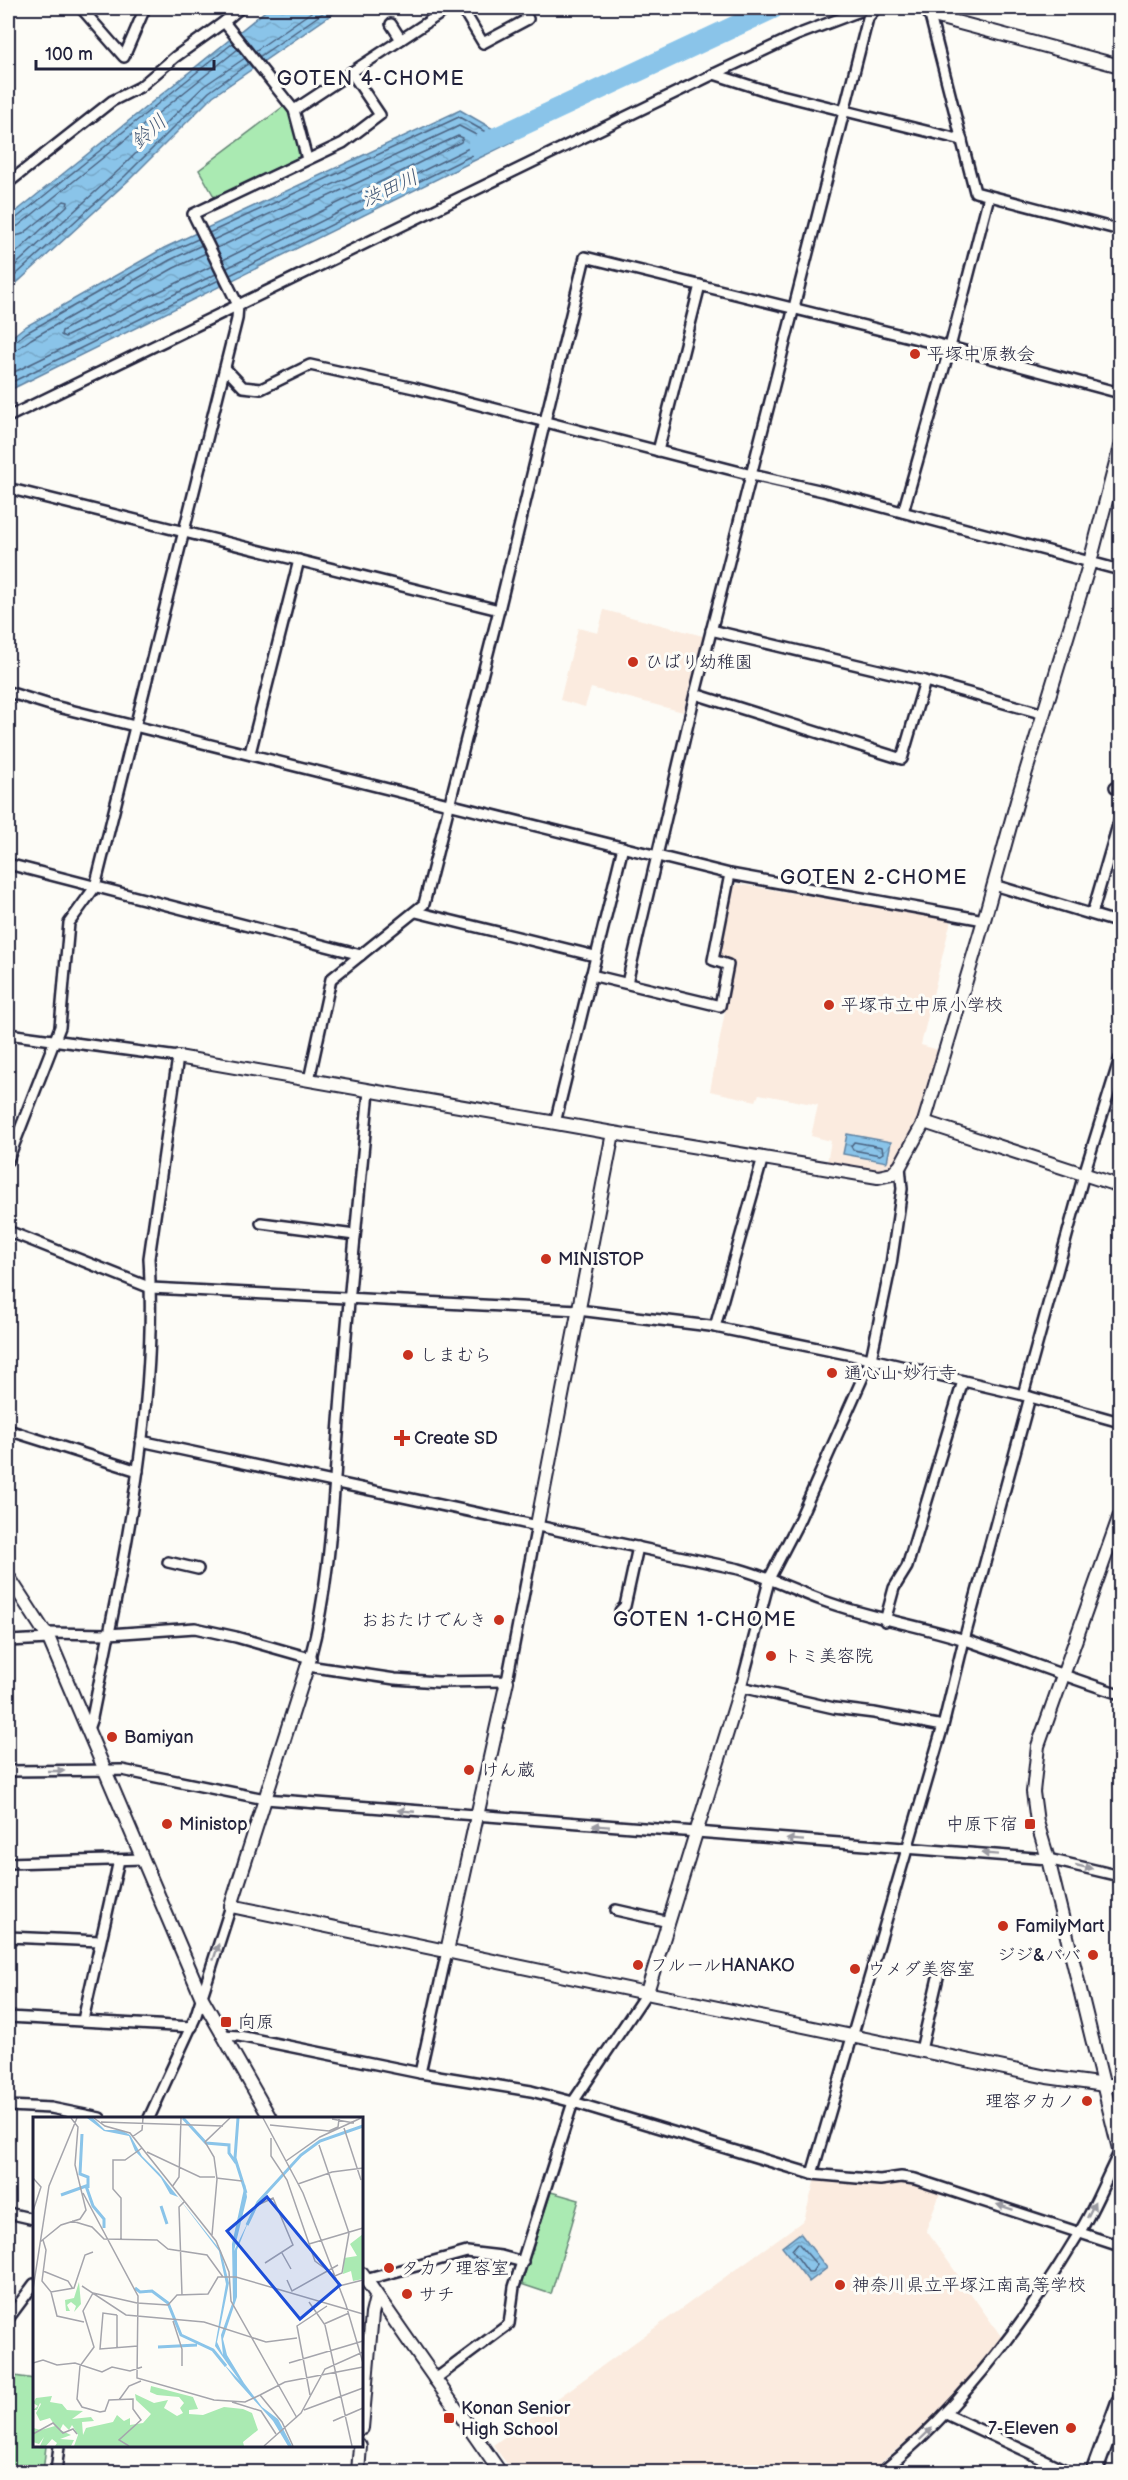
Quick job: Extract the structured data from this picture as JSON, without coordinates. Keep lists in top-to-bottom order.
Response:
{
  "districts": ["GOTEN 4-CHOME", "GOTEN 2-CHOME", "GOTEN 1-CHOME"],
  "water": ["鈴川", "渋田川"],
  "places": {
    "other": [
      "平塚中原教会",
      "ひばり幼稚園",
      "平塚市立中原小学校",
      "MINISTOP",
      "しまむら",
      "通心山 妙行寺",
      "おおたけでんき",
      "トミ美容院",
      "Bamiyan",
      "けん蔵",
      "Ministop",
      "FamilyMart",
      "ジジ&ババ",
      "フルールHANAKO",
      "ウメダ美容室",
      "理容タカノ",
      "タカノ理容室",
      "神奈川県立平塚江南高等学校",
      "サチ",
      "7-Eleven"
    ],
    "health": ["Create SD"],
    "transit": ["中原下宿", "向原", "Konan Senior High School"]
  },
  "scale_bar": "100 m"
}
